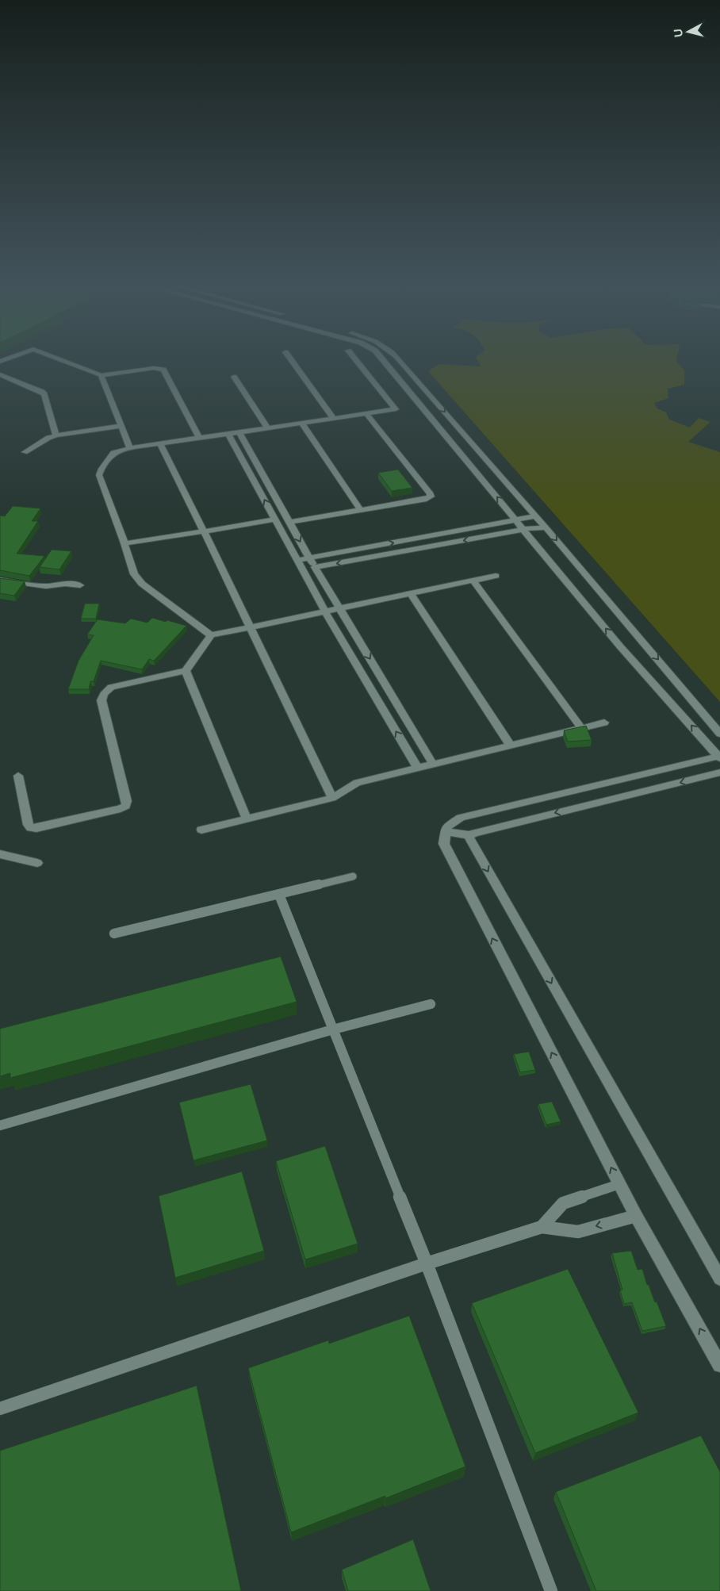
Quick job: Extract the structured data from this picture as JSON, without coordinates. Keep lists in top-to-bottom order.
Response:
{
  "north": "left"
}
